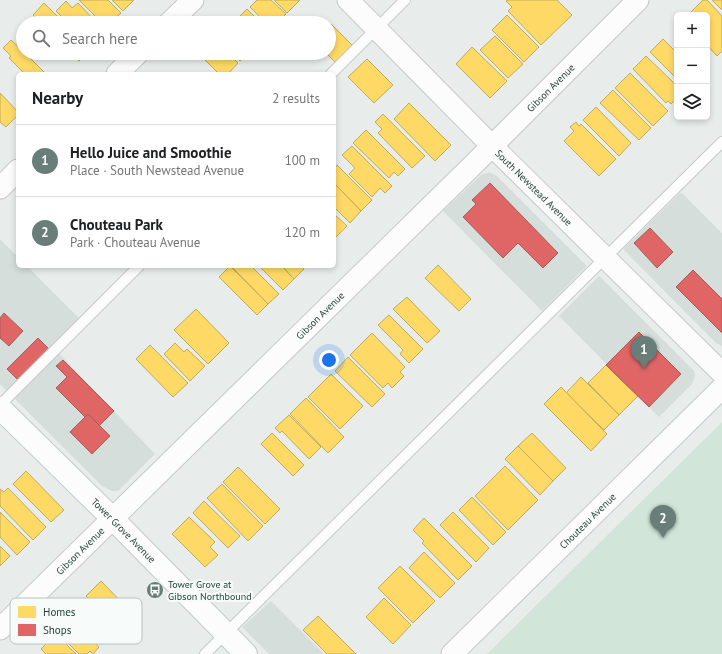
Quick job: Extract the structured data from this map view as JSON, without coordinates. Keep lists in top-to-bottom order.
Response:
{
  "streets": {
    "street": [
      "Gibson Avenue",
      "South Newstead Avenue",
      "Chouteau Avenue",
      "Tower Grove Avenue"
    ]
  },
  "crossings": [
    ["Gibson Avenue", "South Newstead Avenue"],
    ["Gibson Avenue", "Tower Grove Avenue"]
  ],
  "places": {
    "bus stop": ["Tower Grove at Gibson Northbound"]
  },
  "legend": ["Homes", "Shops"],
  "page": {
    "map_buttons": ["+", "−"],
    "search": "Search here",
    "heading": ["Nearby", "2 results"],
    "list": [
      {
        "mark": "1",
        "name": "Hello Juice and Smoothie",
        "note": "Place · South Newstead Avenue",
        "value": "100 m"
      },
      {
        "mark": "2",
        "name": "Chouteau Park",
        "note": "Park · Chouteau Avenue",
        "value": "120 m"
      }
    ],
    "pins": ["1", "2"]
  }
}
